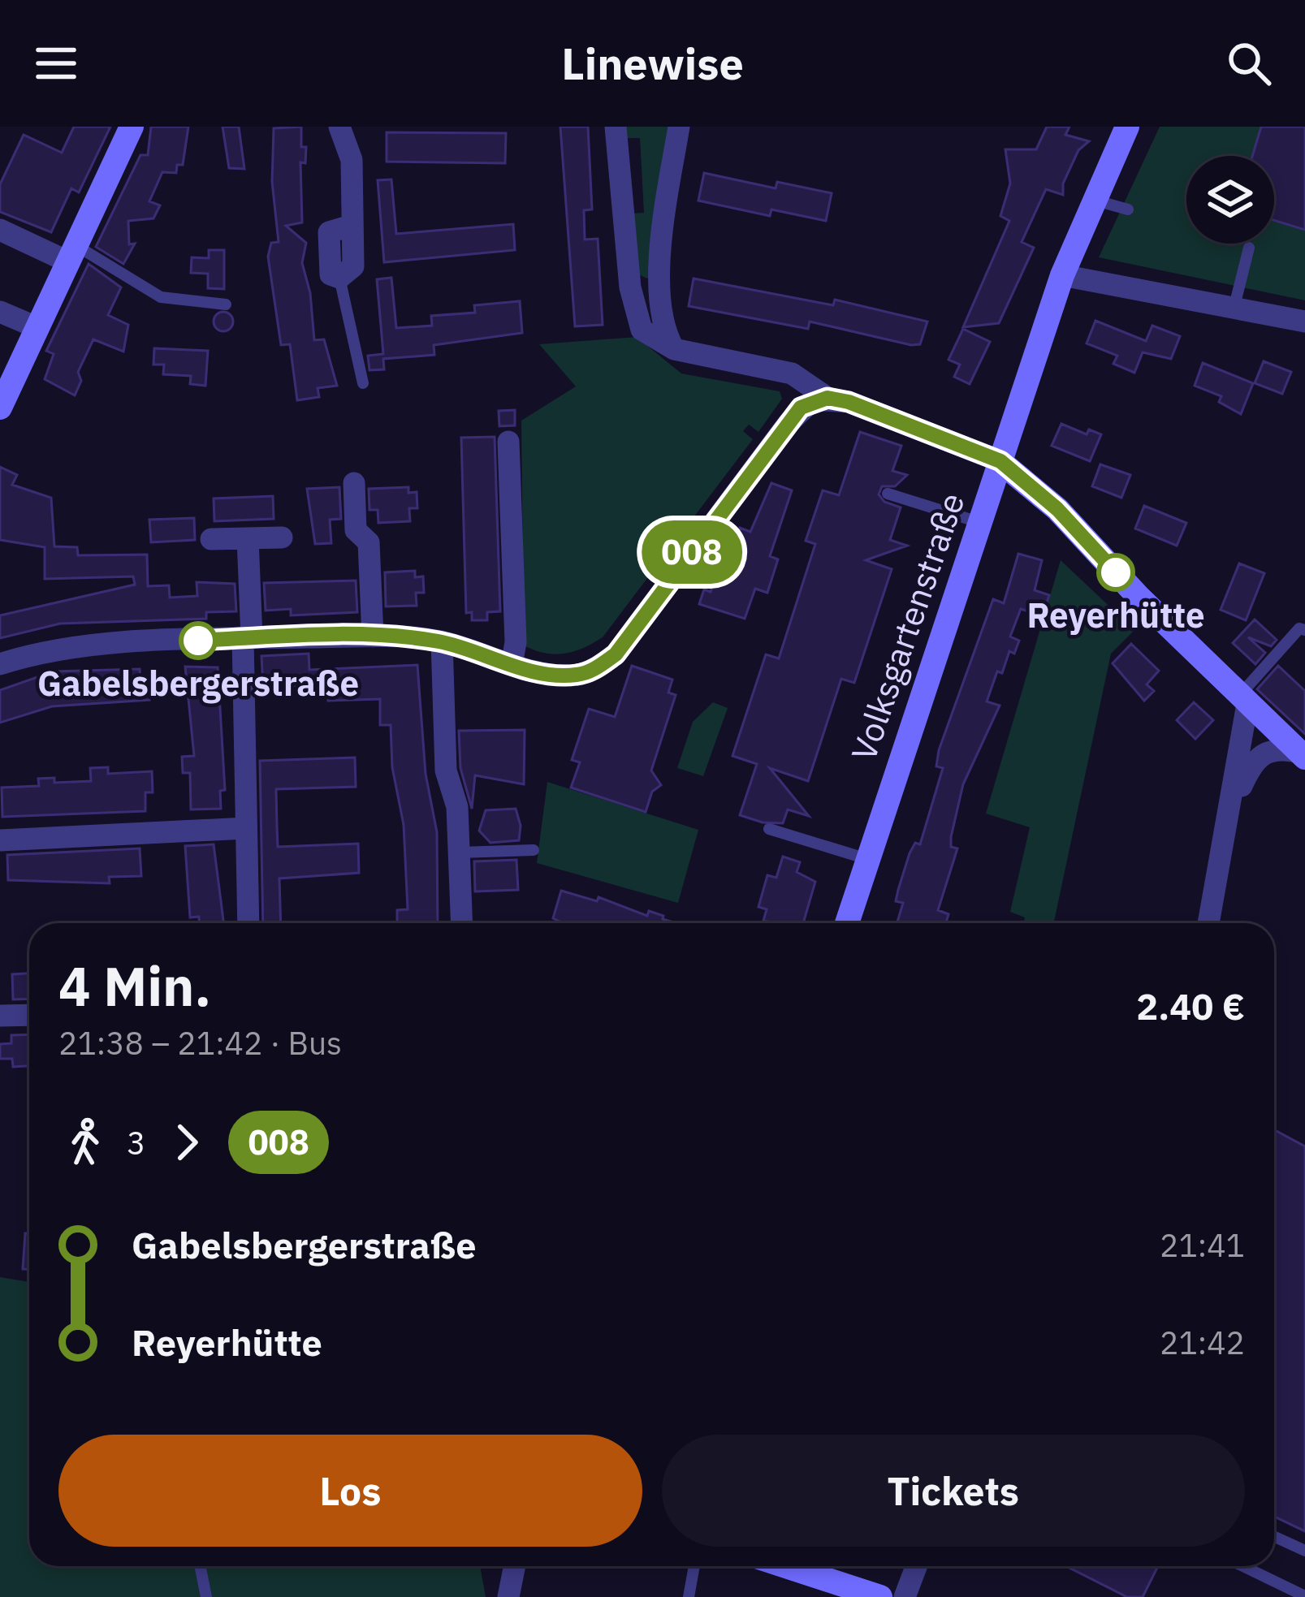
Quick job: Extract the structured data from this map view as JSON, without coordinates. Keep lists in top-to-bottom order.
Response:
{
  "streets": {
    "street": ["Volksgartenstraße"]
  },
  "places": ["Reyerhütte", "Gabelsbergerstraße"],
  "lines": ["bus line 008"],
  "page": {
    "header": "Linewise",
    "on_map": "008",
    "heading": ["4 Min.", "21:38 – 21:42 · Bus", "2.40 €"],
    "legs": ["3", "008"],
    "list": [
      {
        "name": "Gabelsbergerstraße",
        "value": "21:41"
      },
      {
        "name": "Reyerhütte",
        "value": "21:42"
      }
    ],
    "buttons": ["Los", "Tickets"]
  }
}
